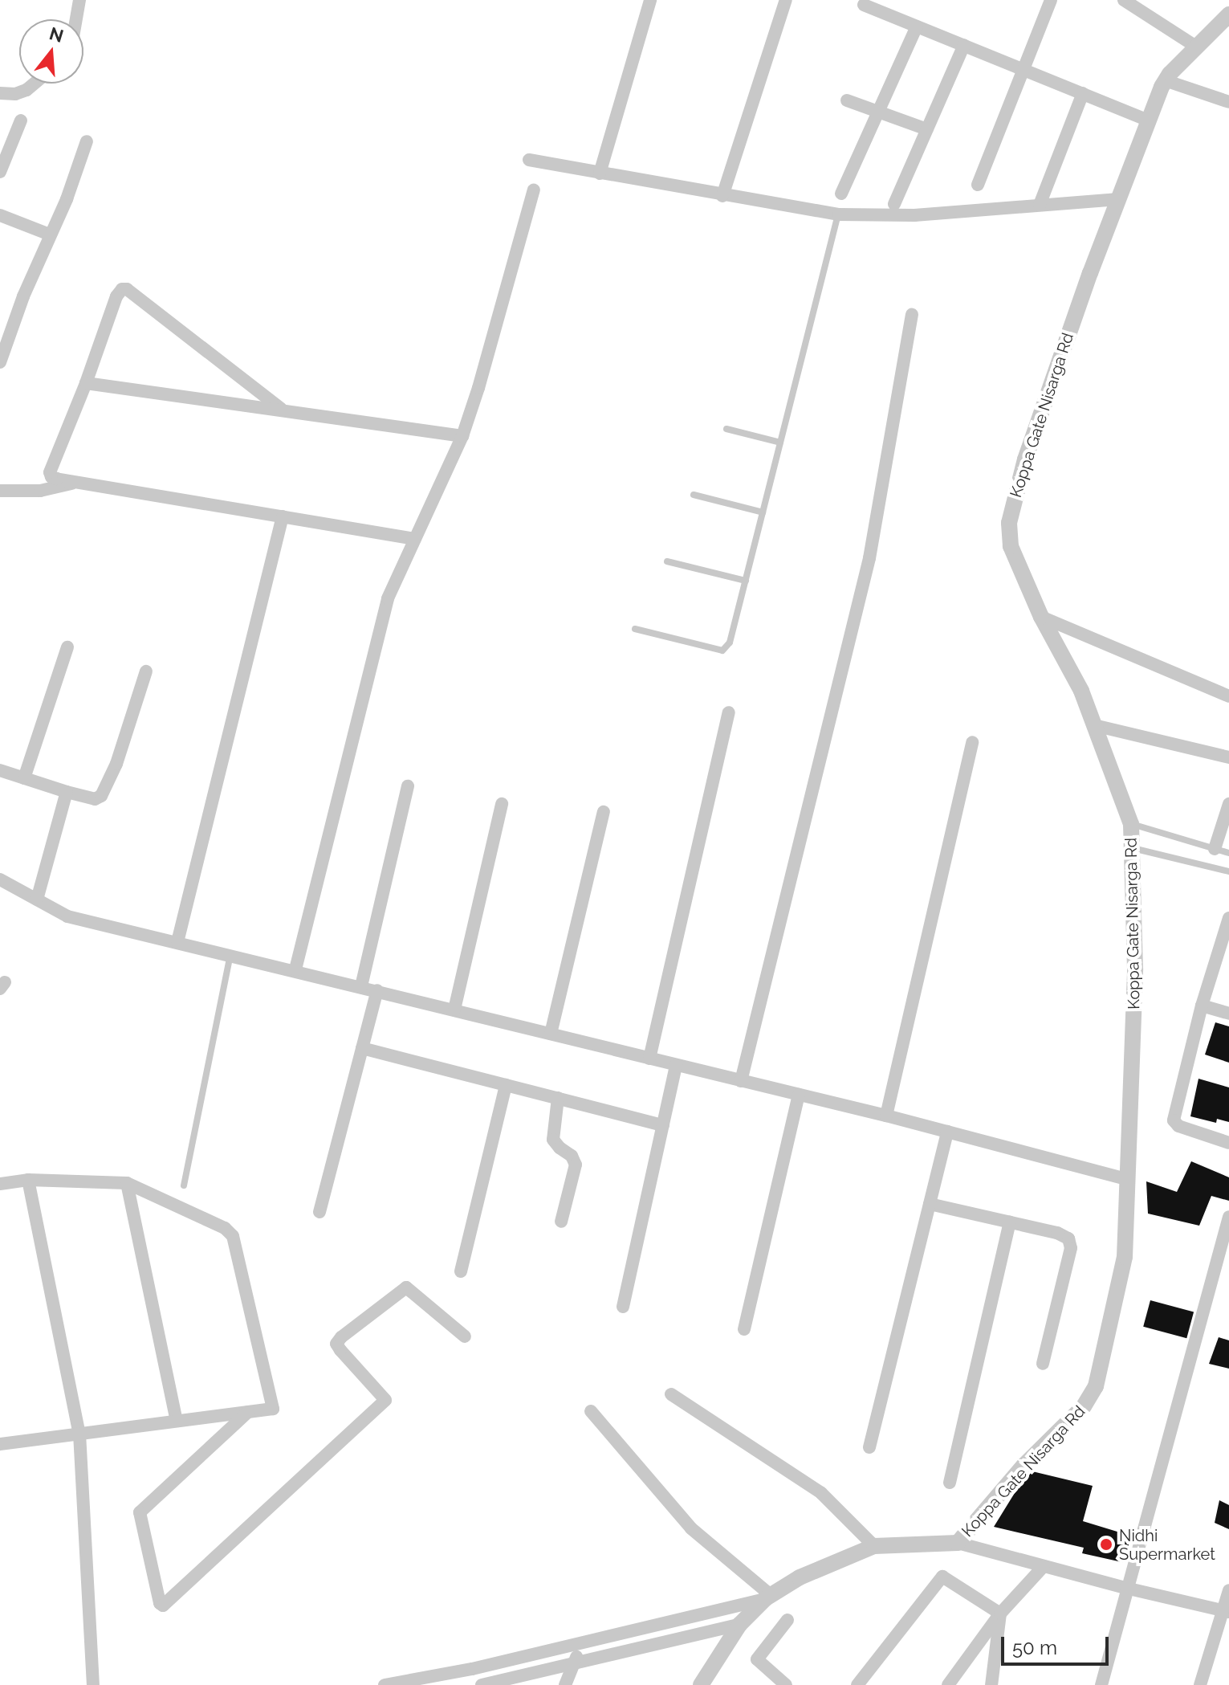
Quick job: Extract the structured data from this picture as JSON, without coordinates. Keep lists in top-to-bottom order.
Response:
{
  "streets": {
    "street": ["Koppa Gate Nisarga Rd"]
  },
  "places": ["Nidhi Supermarket"],
  "scale_bar": "50 m",
  "north": "top"
}
